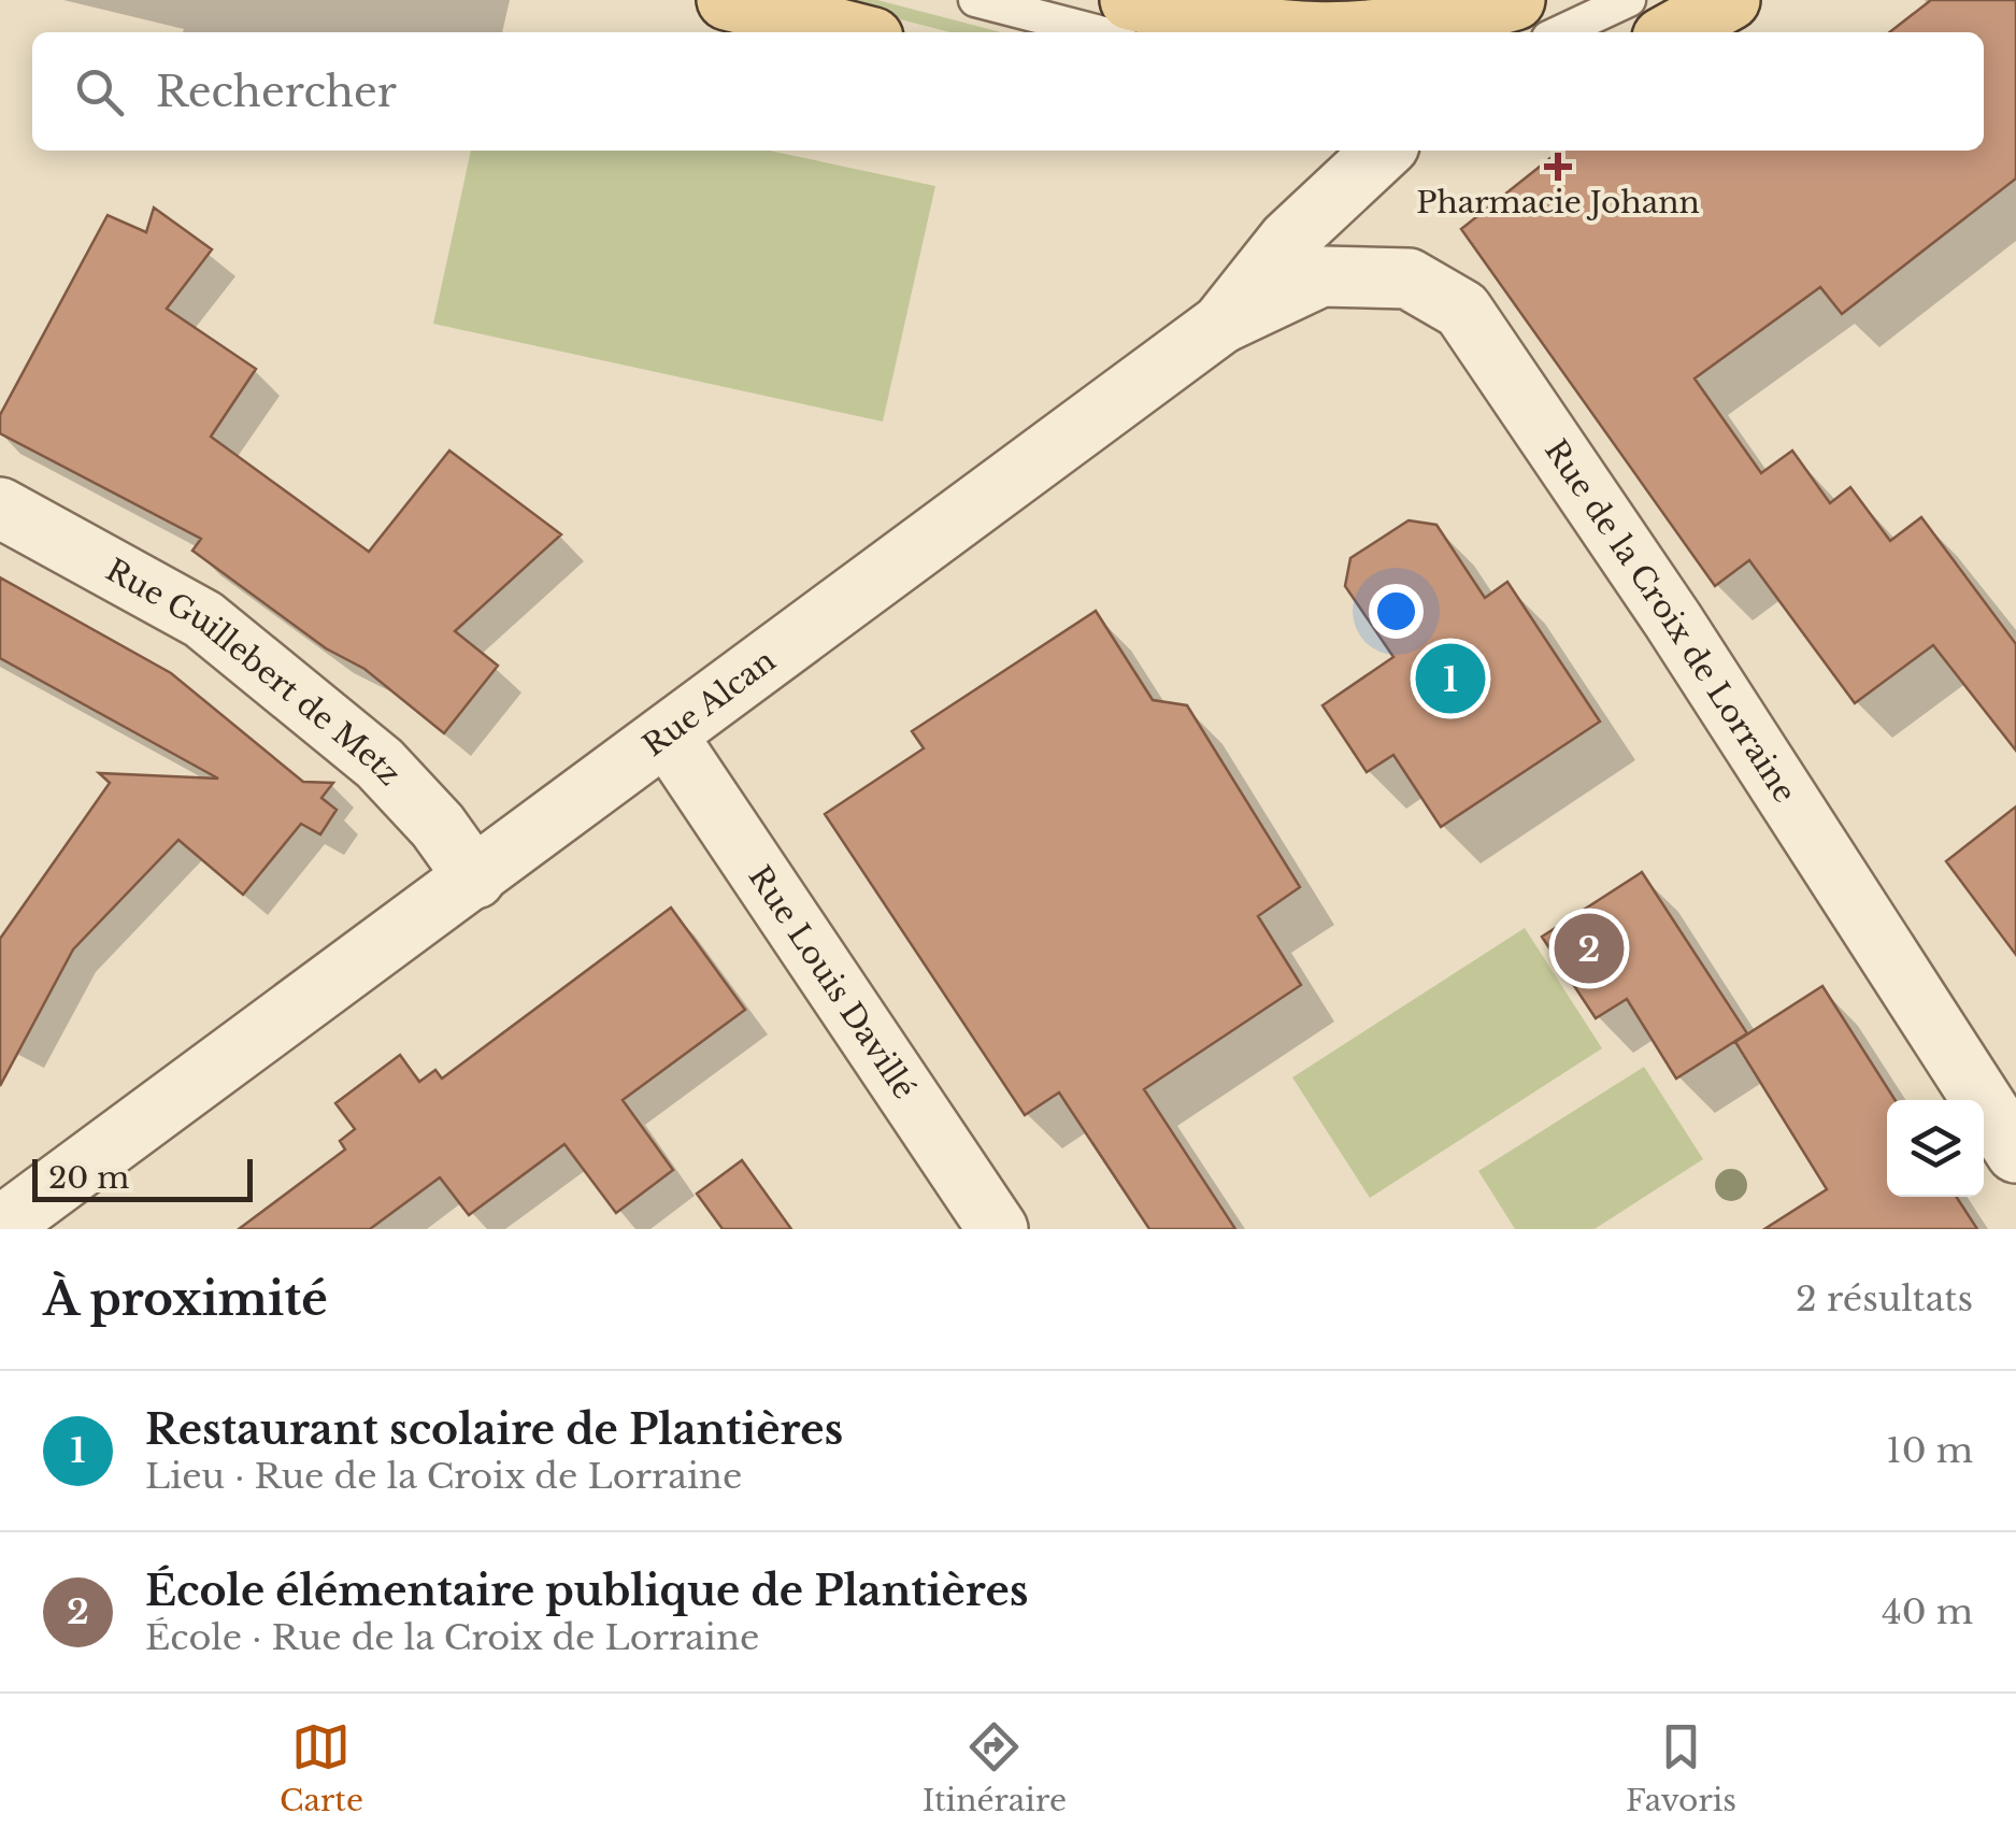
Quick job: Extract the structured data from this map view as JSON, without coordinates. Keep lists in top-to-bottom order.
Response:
{
  "streets": {
    "street": [
      "Rue de la Croix de Lorraine",
      "Rue Guillebert de Metz",
      "Rue Alcan",
      "Rue Louis Davillé"
    ]
  },
  "crossings": [
    ["Rue de la Croix de Lorraine", "Rue Alcan"],
    ["Rue Guillebert de Metz", "Rue Alcan"],
    ["Rue Alcan", "Rue Louis Davillé"]
  ],
  "places": {
    "health": ["Pharmacie Johann"]
  },
  "scale_bar": "20 m",
  "page": {
    "search": "Rechercher",
    "pins": ["1", "2"],
    "scale": "20 m",
    "heading": ["À proximité", "2 résultats"],
    "list": [
      {
        "mark": "1",
        "name": "Restaurant scolaire de Plantières",
        "note": "Lieu · Rue de la Croix de Lorraine",
        "value": "10 m"
      },
      {
        "mark": "2",
        "name": "École élémentaire publique de Plantières",
        "note": "École · Rue de la Croix de Lorraine",
        "value": "40 m"
      }
    ],
    "nav": ["Carte", "Itinéraire", "Favoris"]
  }
}
